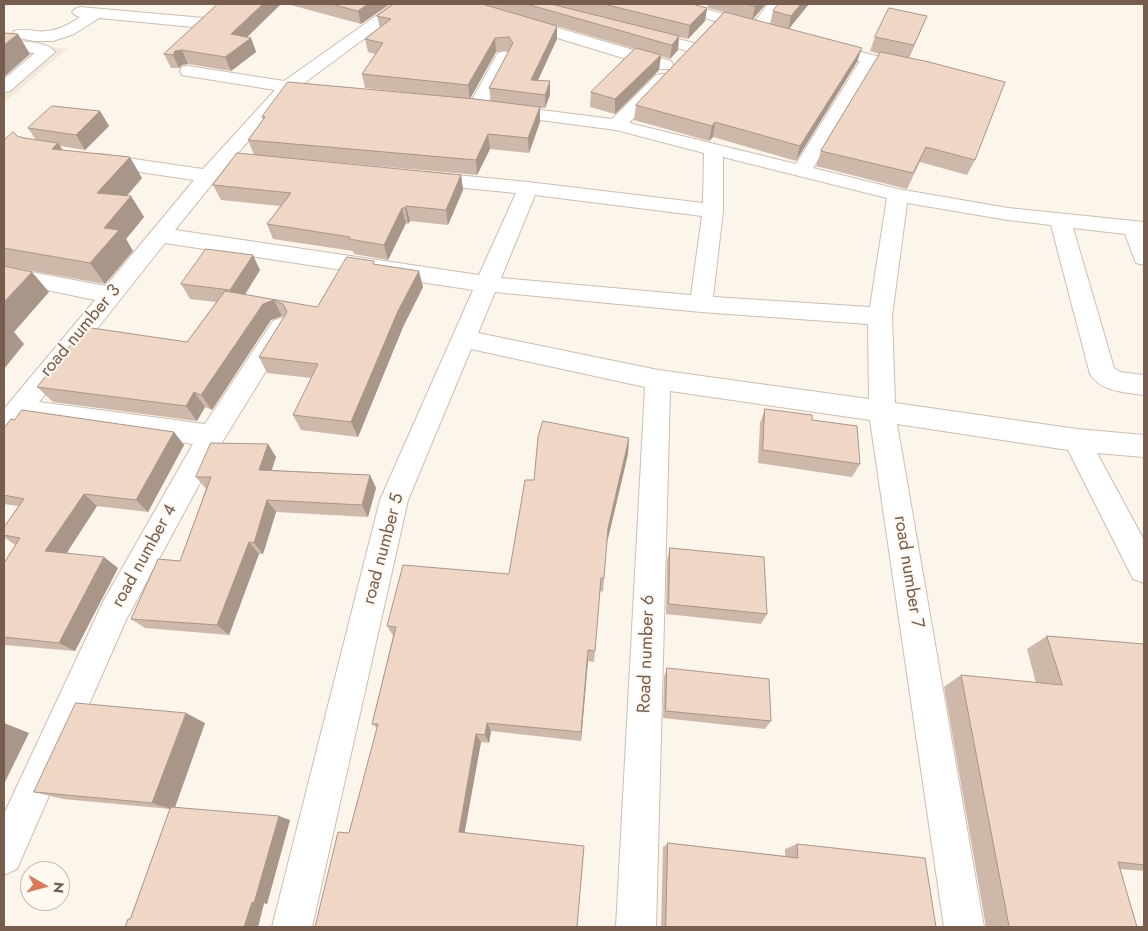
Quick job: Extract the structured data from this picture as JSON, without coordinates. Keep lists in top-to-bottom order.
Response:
{
  "streets": {
    "street": [
      "road number 3",
      "road number 5",
      "road number 4",
      "road number 7",
      "Road number 6"
    ]
  },
  "north": "right"
}
